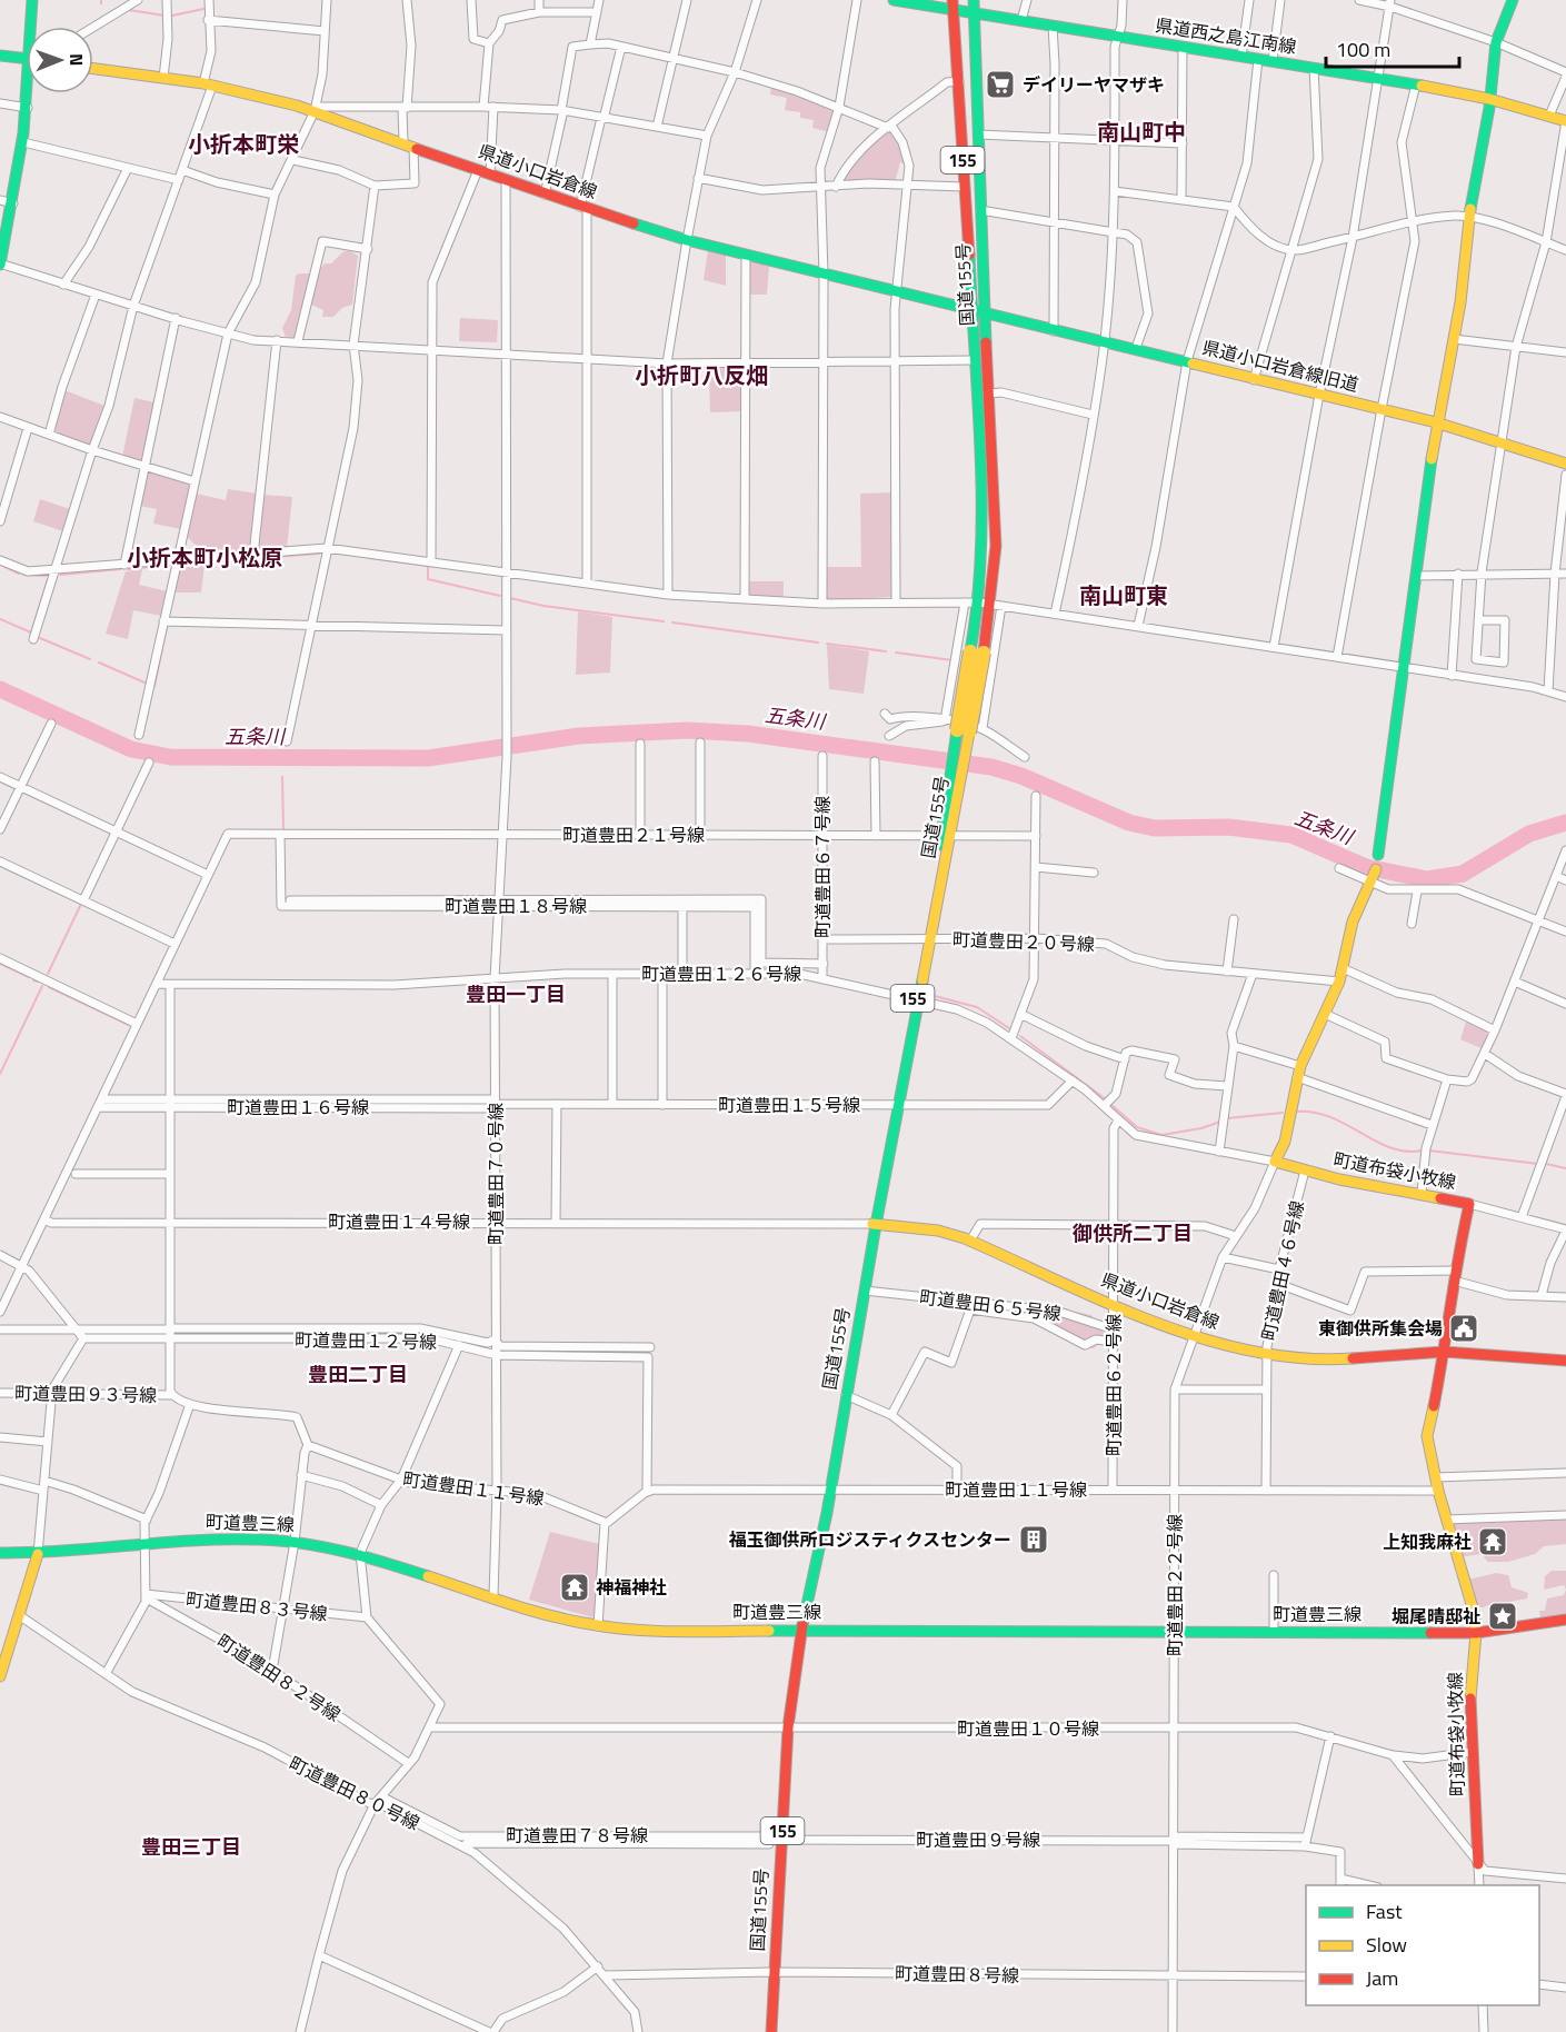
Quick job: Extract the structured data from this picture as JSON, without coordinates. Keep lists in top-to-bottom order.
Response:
{
  "streets": {
    "main road": [
      "県道西之島江南線",
      "155",
      "県道小口岩倉線",
      "国道155号",
      "県道小口岩倉線旧道",
      "町道布袋小牧線",
      "町道豊三線"
    ],
    "street": [
      "町道豊田２１号線",
      "町道豊田６７号線",
      "町道豊田１８号線",
      "町道豊田２０号線",
      "町道豊田１２６号線",
      "町道豊田１５号線",
      "町道豊田７０号線",
      "町道豊田１４号線",
      "町道豊田４６号線",
      "町道豊田６５号線",
      "町道豊田１２号線",
      "町道豊田６２号線",
      "町道豊田９３号線",
      "町道豊田１１号線",
      "町道豊田２２号線",
      "町道豊田８３号線",
      "町道豊田８２号線",
      "町道豊田１０号線",
      "町道豊田８０号線",
      "町道豊田７８号線",
      "町道豊田９号線",
      "町道豊田８号線"
    ]
  },
  "crossings": [
    ["県道西之島江南線", "国道155号"],
    ["県道小口岩倉線", "国道155号"],
    ["県道小口岩倉線", "県道小口岩倉線旧道"],
    ["県道小口岩倉線", "町道布袋小牧線"],
    ["県道小口岩倉線", "町道豊田７０号線"],
    ["県道小口岩倉線", "町道豊田１４号線"],
    ["県道小口岩倉線", "町道豊田４６号線"],
    ["県道小口岩倉線", "町道豊田６２号線"],
    ["県道小口岩倉線", "町道豊田２２号線"],
    ["国道155号", "県道小口岩倉線旧道"],
    ["国道155号", "町道豊田２１号線"],
    ["国道155号", "町道豊田２０号線"],
    ["国道155号", "町道豊田１２６号線"],
    ["国道155号", "町道豊田１５号線"],
    ["国道155号", "町道豊田１４号線"],
    ["国道155号", "町道豊田６５号線"],
    ["国道155号", "町道豊田１１号線"],
    ["国道155号", "町道豊三線"],
    ["国道155号", "町道豊田１０号線"],
    ["国道155号", "町道豊田７８号線"],
    ["国道155号", "町道豊田９号線"],
    ["国道155号", "町道豊田８号線"],
    ["町道豊田２１号線", "町道豊田６７号線"],
    ["町道豊田２１号線", "町道豊田１８号線"],
    ["町道豊田２１号線", "町道豊田７０号線"],
    ["町道豊田６７号線", "町道豊田２０号線"],
    ["町道豊田６７号線", "町道豊田１２６号線"],
    ["町道豊田１８号線", "町道豊田１２６号線"],
    ["町道豊田１８号線", "町道豊田７０号線"],
    ["町道豊田１２６号線", "町道豊田１５号線"],
    ["町道豊田１２６号線", "町道布袋小牧線"],
    ["町道豊田１２６号線", "町道豊田７０号線"],
    ["町道豊田１２６号線", "町道豊田６２号線"],
    ["町道豊田１２６号線", "町道豊田２２号線"],
    ["町道豊田１５号線", "町道豊田７０号線"],
    ["町道布袋小牧線", "町道豊田４６号線"],
    ["町道布袋小牧線", "町道豊田１１号線"],
    ["町道布袋小牧線", "町道豊三線"],
    ["町道布袋小牧線", "町道豊田２２号線"],
    ["町道布袋小牧線", "町道豊田１０号線"],
    ["町道豊田７０号線", "町道豊田１４号線"],
    ["町道豊田７０号線", "町道豊田１２号線"],
    ["町道豊田７０号線", "町道豊田１１号線"],
    ["町道豊田７０号線", "町道豊三線"],
    ["町道豊田４６号線", "町道豊田１１号線"],
    ["町道豊田６５号線", "町道豊田６２号線"],
    ["町道豊田１２号線", "町道豊田１１号線"],
    ["町道豊田６２号線", "町道豊田１１号線"],
    ["町道豊田１１号線", "町道豊田２２号線"],
    ["町道豊三線", "町道豊田２２号線"],
    ["町道豊田２２号線", "町道豊田１０号線"],
    ["町道豊田２２号線", "町道豊田９号線"],
    ["町道豊田２２号線", "町道豊田８号線"],
    ["町道豊田８３号線", "町道豊田８２号線"],
    ["町道豊田８０号線", "町道豊田８号線"],
    ["町道豊田７８号線", "町道豊田９号線"]
  ],
  "districts": [
    "南山町中",
    "小折本町栄",
    "小折町八反畑",
    "小折本町小松原",
    "南山町東",
    "豊田一丁目",
    "御供所二丁目",
    "豊田二丁目",
    "豊田三丁目"
  ],
  "water": ["五条川"],
  "places": {
    "supermarket": ["デイリーヤマザキ"],
    "public building": ["東御供所集会場"],
    "building": ["福玉御供所ロジスティクスセンター"],
    "temple": ["上知我麻社", "神福神社"],
    "place": ["堀尾晴邸祉"]
  },
  "legend": ["Fast", "Slow", "Jam"],
  "scale_bar": "100 m",
  "north": "right"
}
